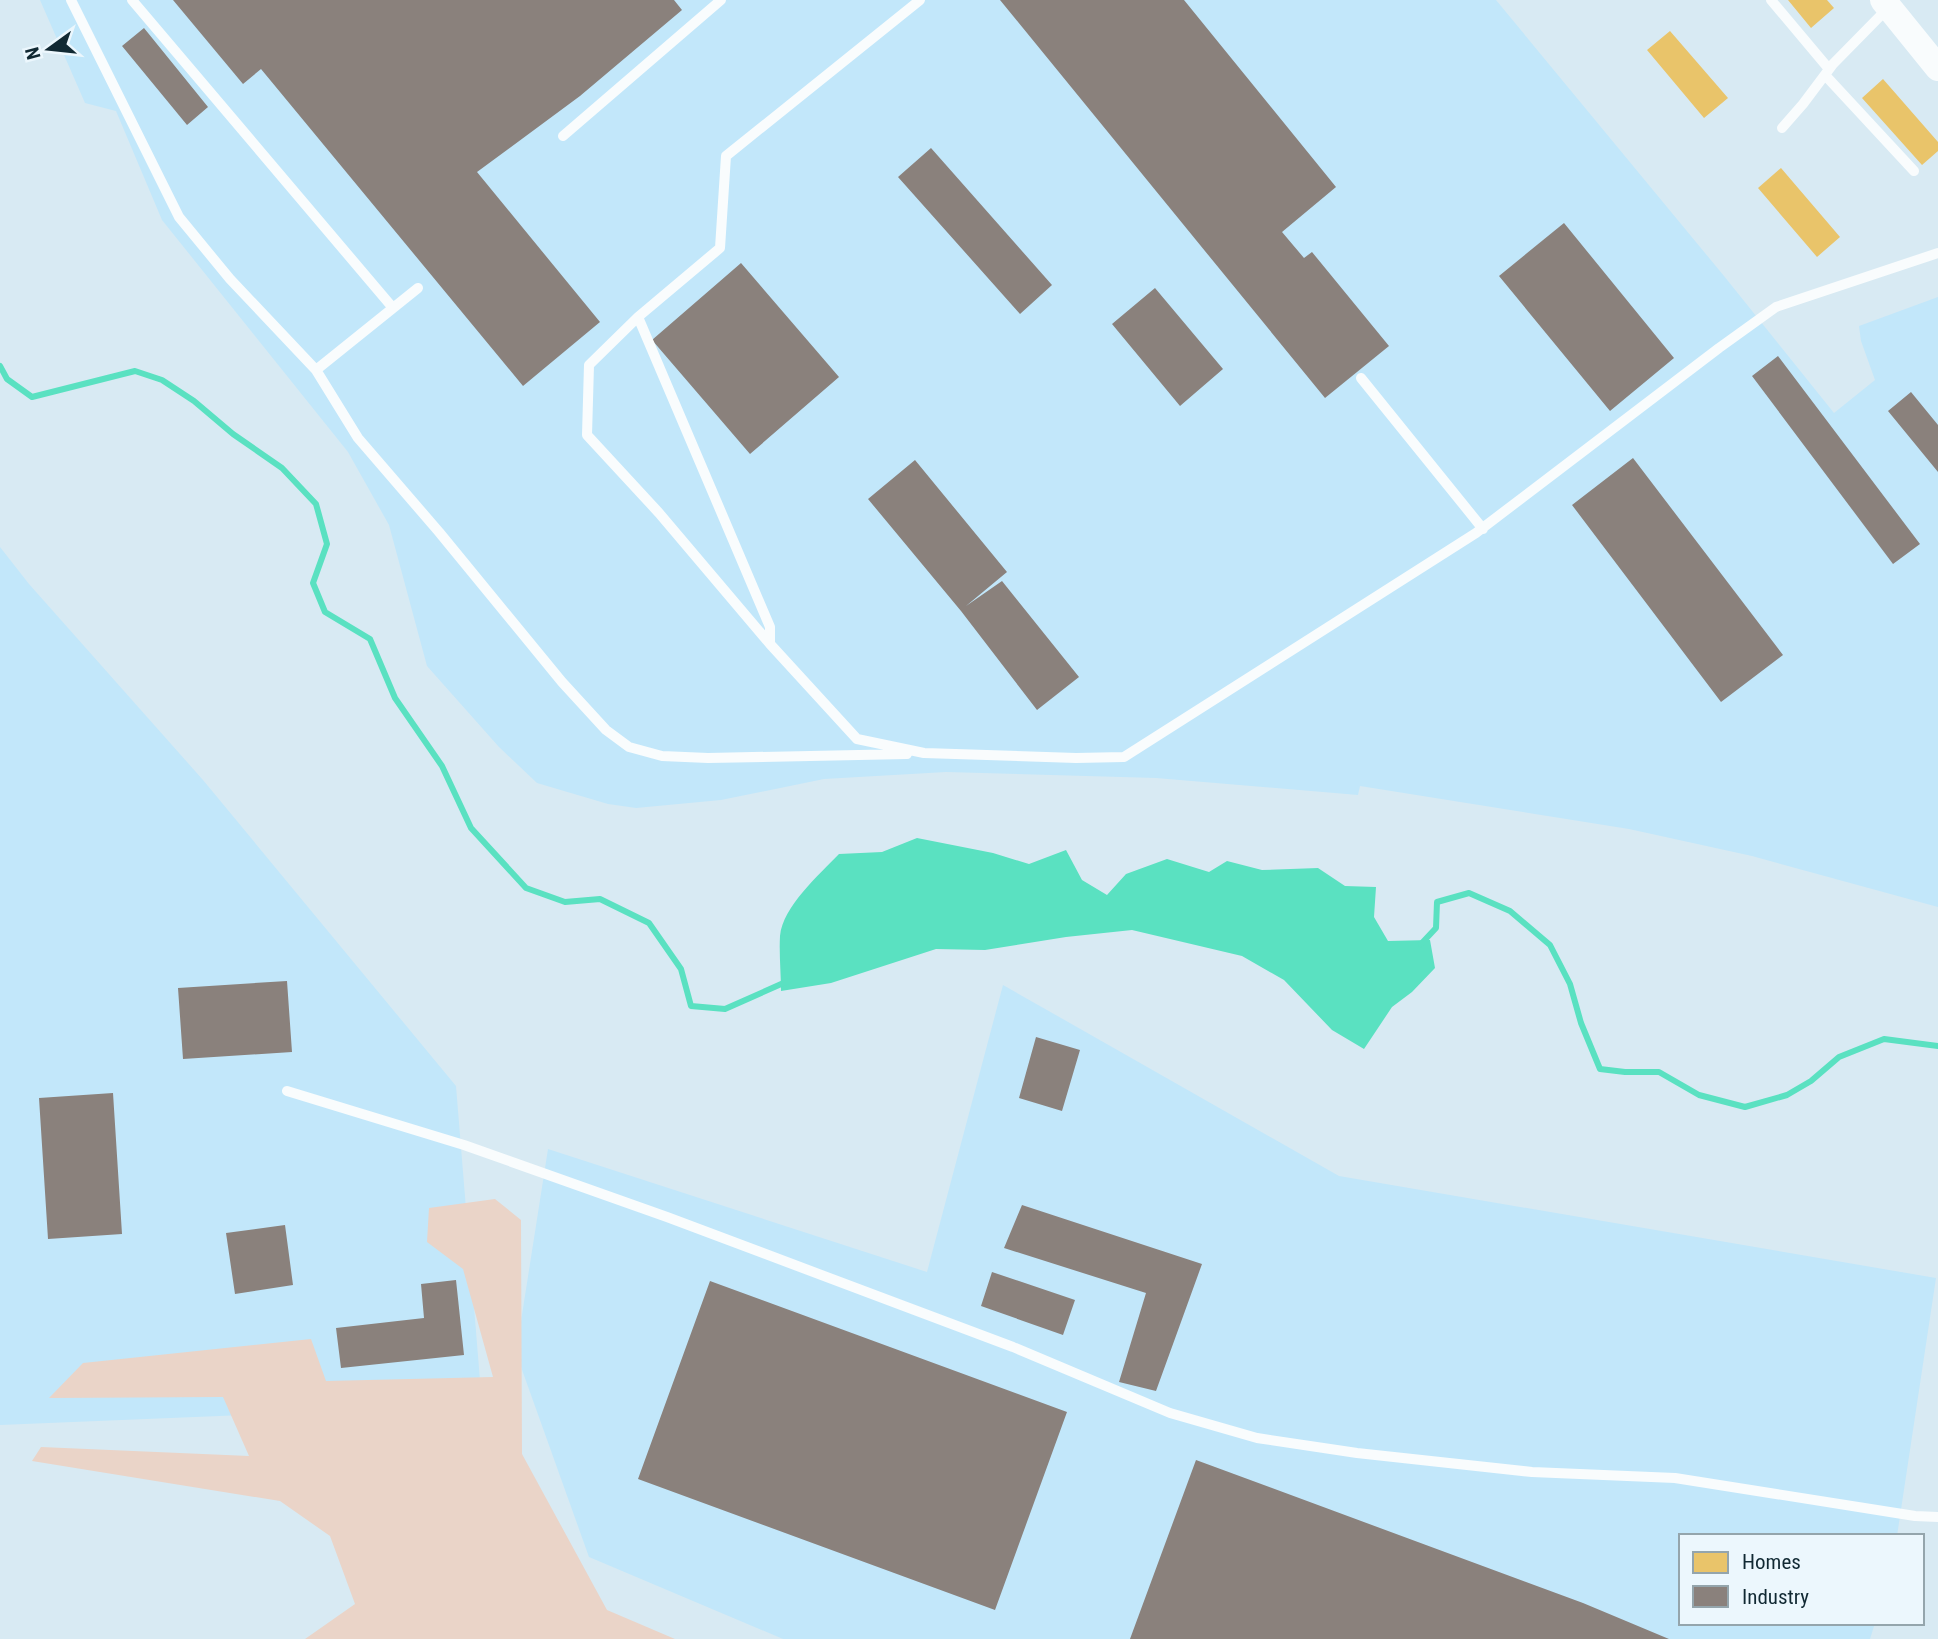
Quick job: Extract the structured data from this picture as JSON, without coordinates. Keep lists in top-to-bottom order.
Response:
{
  "legend": ["Homes", "Industry"],
  "north": "left"
}
